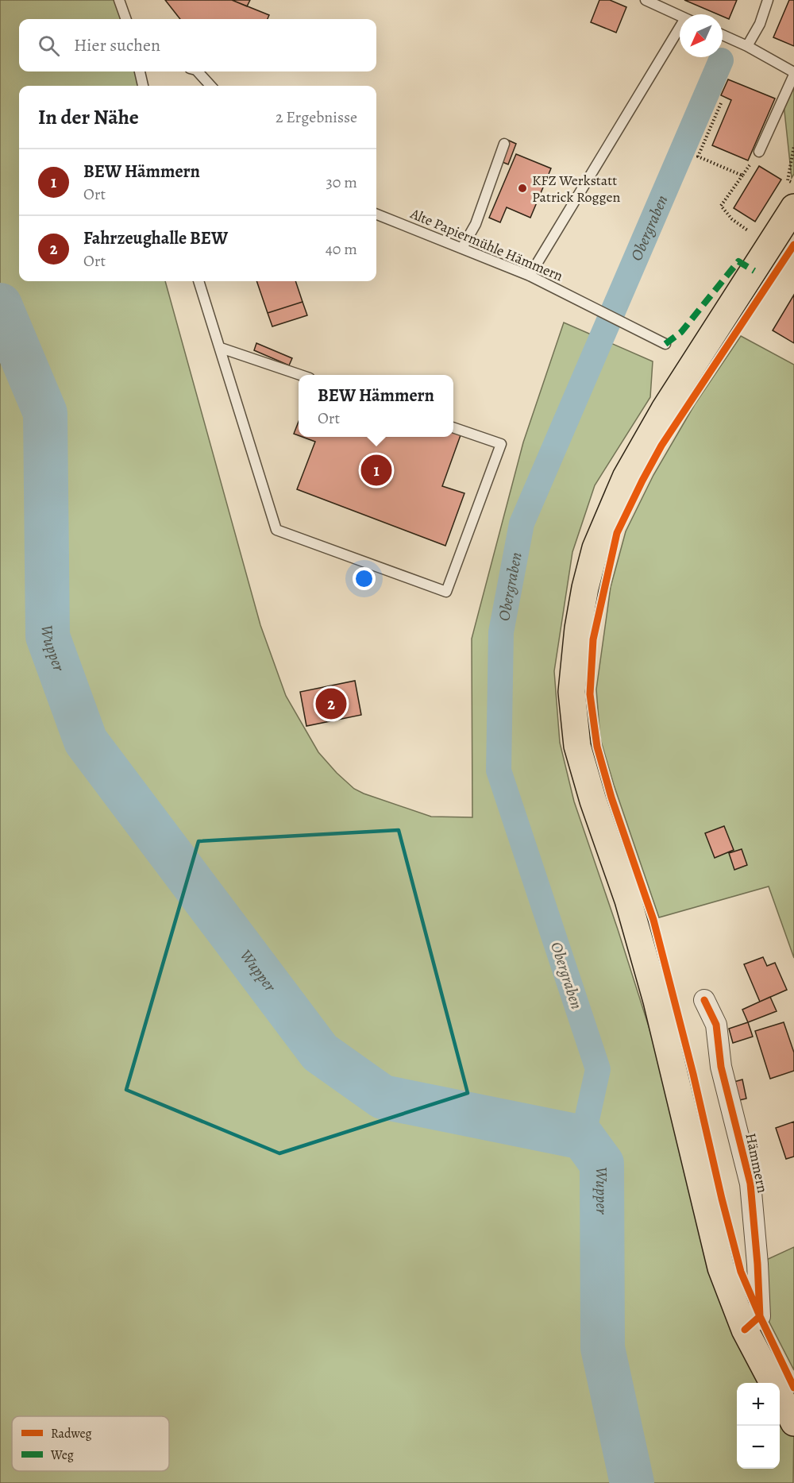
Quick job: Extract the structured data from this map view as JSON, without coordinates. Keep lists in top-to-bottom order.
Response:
{
  "streets": {
    "street": ["Hämmern"],
    "lane": ["Alte Papiermühle Hämmern"]
  },
  "water": ["Obergraben", "Wupper"],
  "places": ["KFZ Werkstatt Patrick Roggen"],
  "legend": ["Radweg", "Weg"],
  "north": "bottom left",
  "page": {
    "search": "Hier suchen",
    "heading": ["In der Nähe", "2 Ergebnisse"],
    "list": [
      {
        "mark": "1",
        "name": "BEW Hämmern",
        "note": "Ort",
        "value": "30 m"
      },
      {
        "mark": "2",
        "name": "Fahrzeughalle BEW",
        "note": "Ort",
        "value": "40 m"
      }
    ],
    "popup": ["BEW Hämmern", "Ort"],
    "pins": ["1", "2"],
    "map_buttons": ["+", "−"]
  }
}
